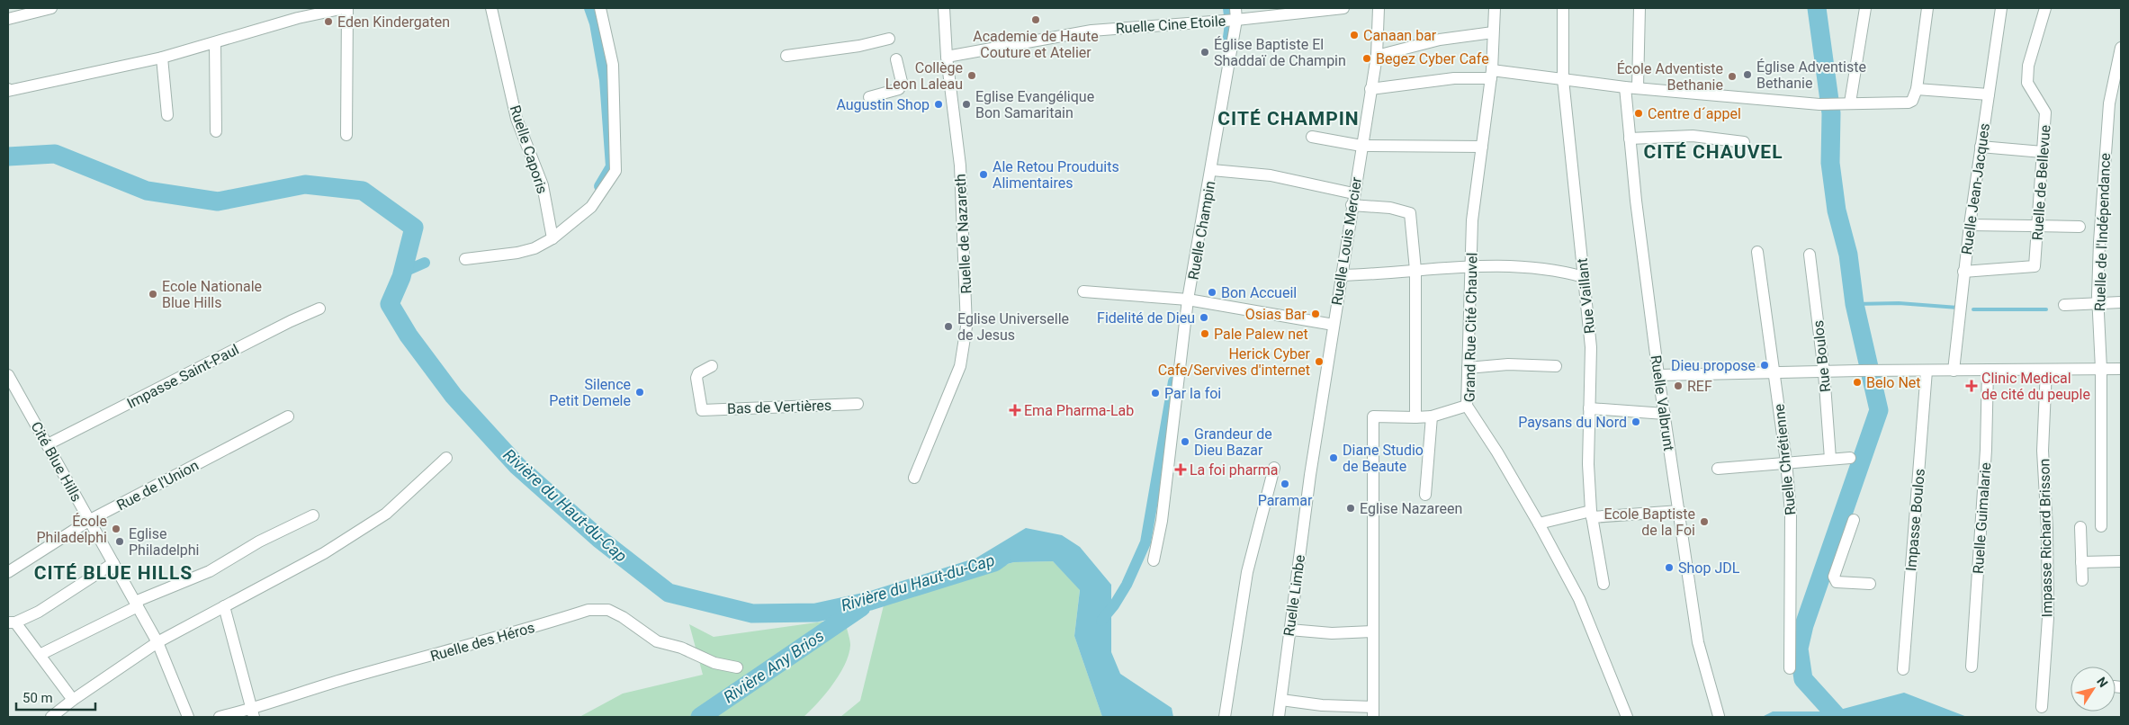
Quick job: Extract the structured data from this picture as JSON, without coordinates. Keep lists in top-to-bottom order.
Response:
{
  "streets": {
    "street": [
      "Ruelle Cine Etoile",
      "Ruelle Caporis",
      "Ruelle de Bellevue",
      "Ruelle Jean-Jacques",
      "Ruelle Champin",
      "Ruelle de l'Indépendance",
      "Ruelle de Nazareth",
      "Ruelle Louis Mercier",
      "Rue Vaillant",
      "Grand Rue Cité Chauvel",
      "Rue Boulos",
      "Impasse Saint-Paul",
      "Ruelle Valbrunt",
      "Bas de Vertières",
      "Ruelle Chrétienne",
      "Cité Blue Hills",
      "Rue de l'Union",
      "Ruelle Guimalarie",
      "Impasse Boulos",
      "Impasse Richard Brisson",
      "Ruelle Limbe",
      "Ruelle des Héros"
    ]
  },
  "crossings": [
    ["Ruelle Cine Etoile", "Ruelle Champin"],
    ["Ruelle Cine Etoile", "Ruelle de Nazareth"],
    ["Ruelle de Bellevue", "Ruelle Jean-Jacques"],
    ["Ruelle Louis Mercier", "Ruelle Limbe"],
    ["Impasse Saint-Paul", "Cité Blue Hills"],
    ["Cité Blue Hills", "Rue de l'Union"]
  ],
  "districts": ["CITÉ CHAMPIN", "CITÉ CHAUVEL", "CITÉ BLUE HILLS"],
  "water": ["Rivière du Haut-du-Cap", "Rivière Any Brios"],
  "places": {
    "other": [
      "Academie de Haute Couture et Atelier",
      "Eden Kindergaten",
      "Canaan bar",
      "Église Baptiste El Shaddaï de Champin",
      "Begez Cyber Cafe",
      "Église Adventiste Bethanie",
      "Collège Leon Laleau",
      "École Adventiste Bethanie",
      "Augustin Shop",
      "Eglise Evangélique Bon Samaritain",
      "Centre d´appel",
      "Ale Retou Prouduits Alimentaires",
      "Bon Accueil",
      "Ecole Nationale Blue Hills",
      "Osias Bar",
      "Fidelité de Dieu",
      "Eglise Universelle de Jesus",
      "Pale Palew net",
      "Herick Cyber Cafe/Servives d'internet",
      "Dieu propose",
      "Belo Net",
      "REF",
      "Silence Petit Demele",
      "Par la foi",
      "Paysans du Nord",
      "Grandeur de Dieu Bazar",
      "Diane Studio de Beaute",
      "Paramar",
      "Eglise Nazareen",
      "Ecole Baptiste de la Foi",
      "École Philadelphi",
      "Eglise Philadelphi",
      "Shop JDL"
    ],
    "health": ["Clinic Medical de cité du peuple", "Ema Pharma-Lab", "La foi pharma"]
  },
  "scale_bar": "50 m",
  "north": "top right"
}
